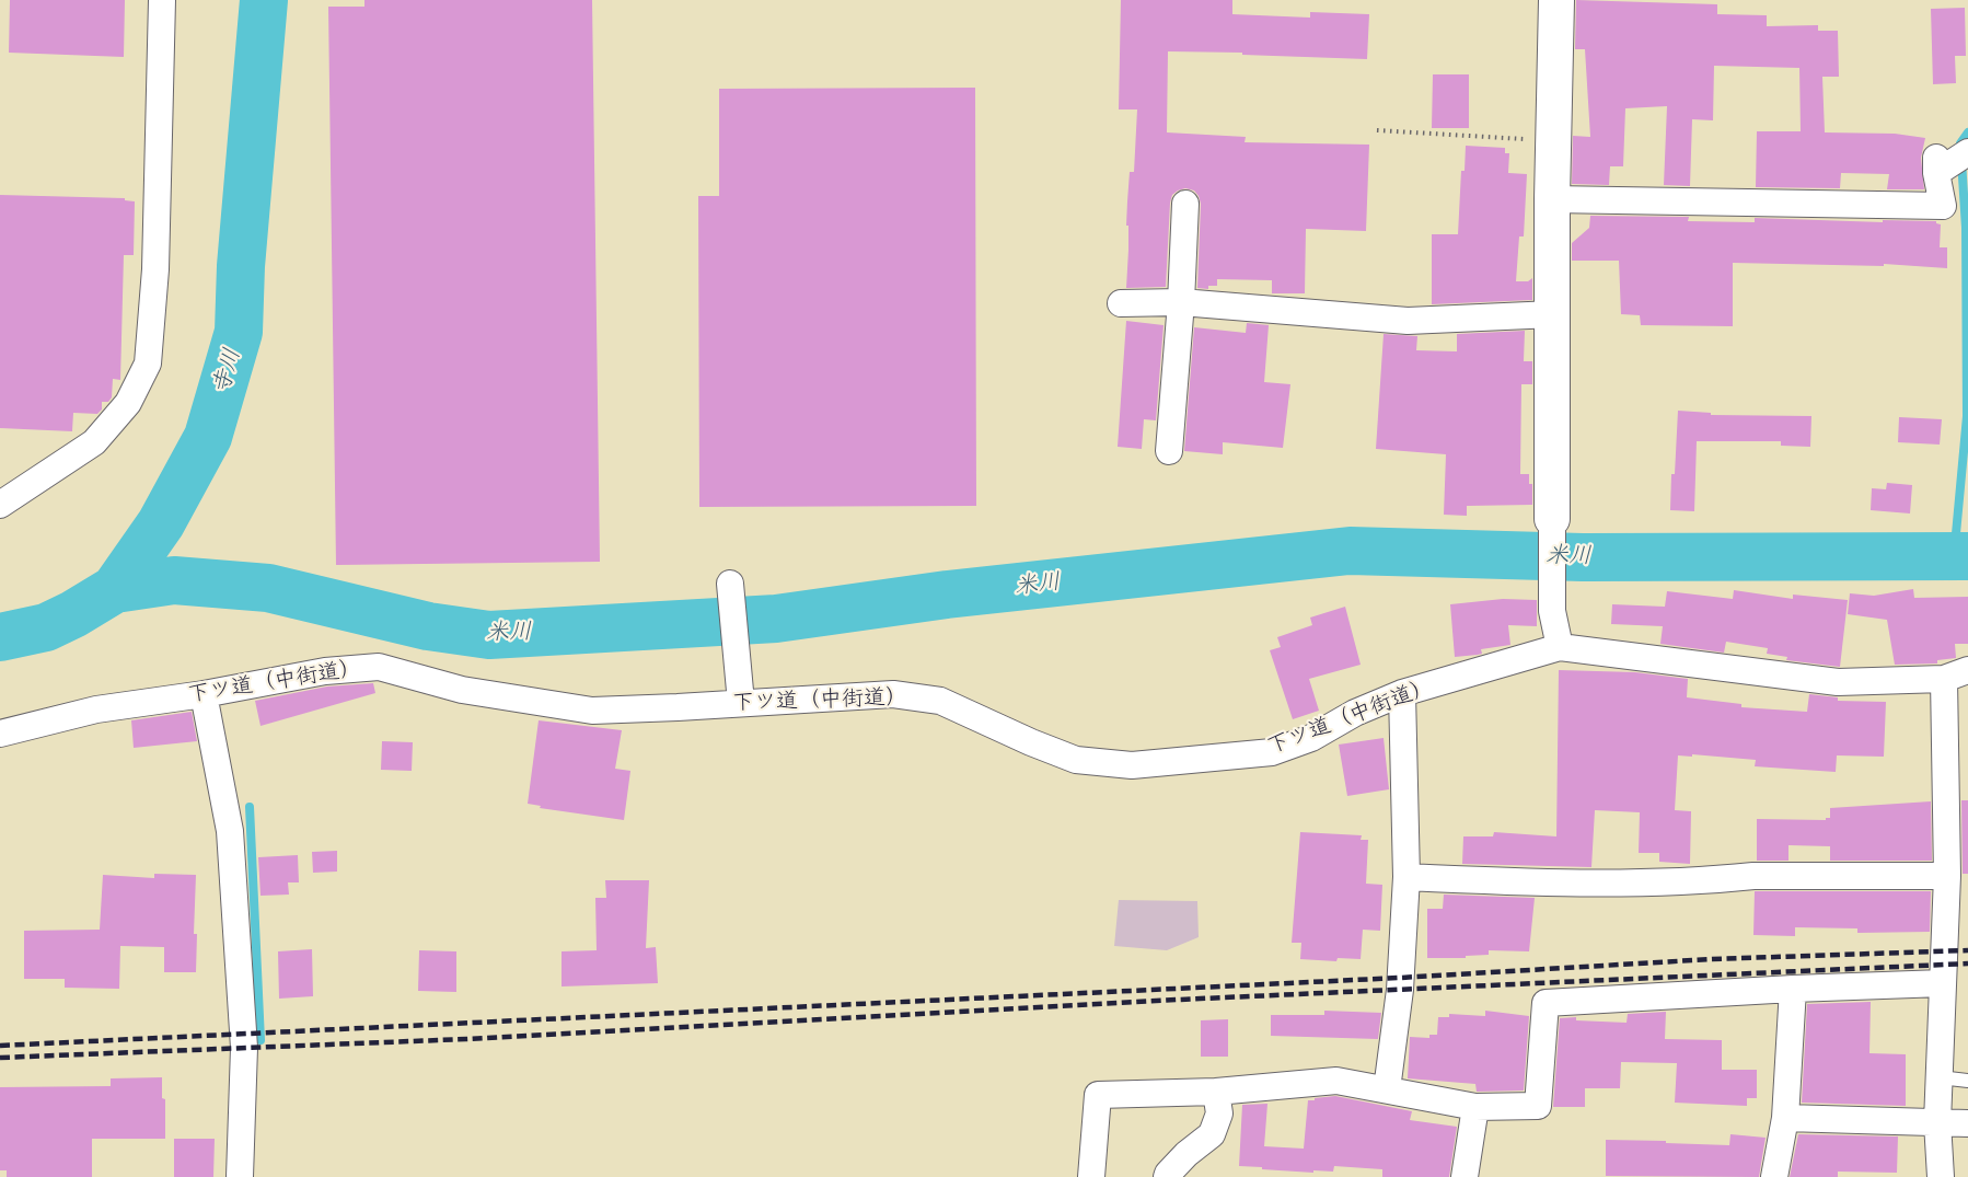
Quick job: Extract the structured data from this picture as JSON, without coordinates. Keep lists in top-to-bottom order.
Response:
{
  "streets": {
    "street": ["下ツ道（中街道）"]
  },
  "water": ["寺川", "米川"]
}
